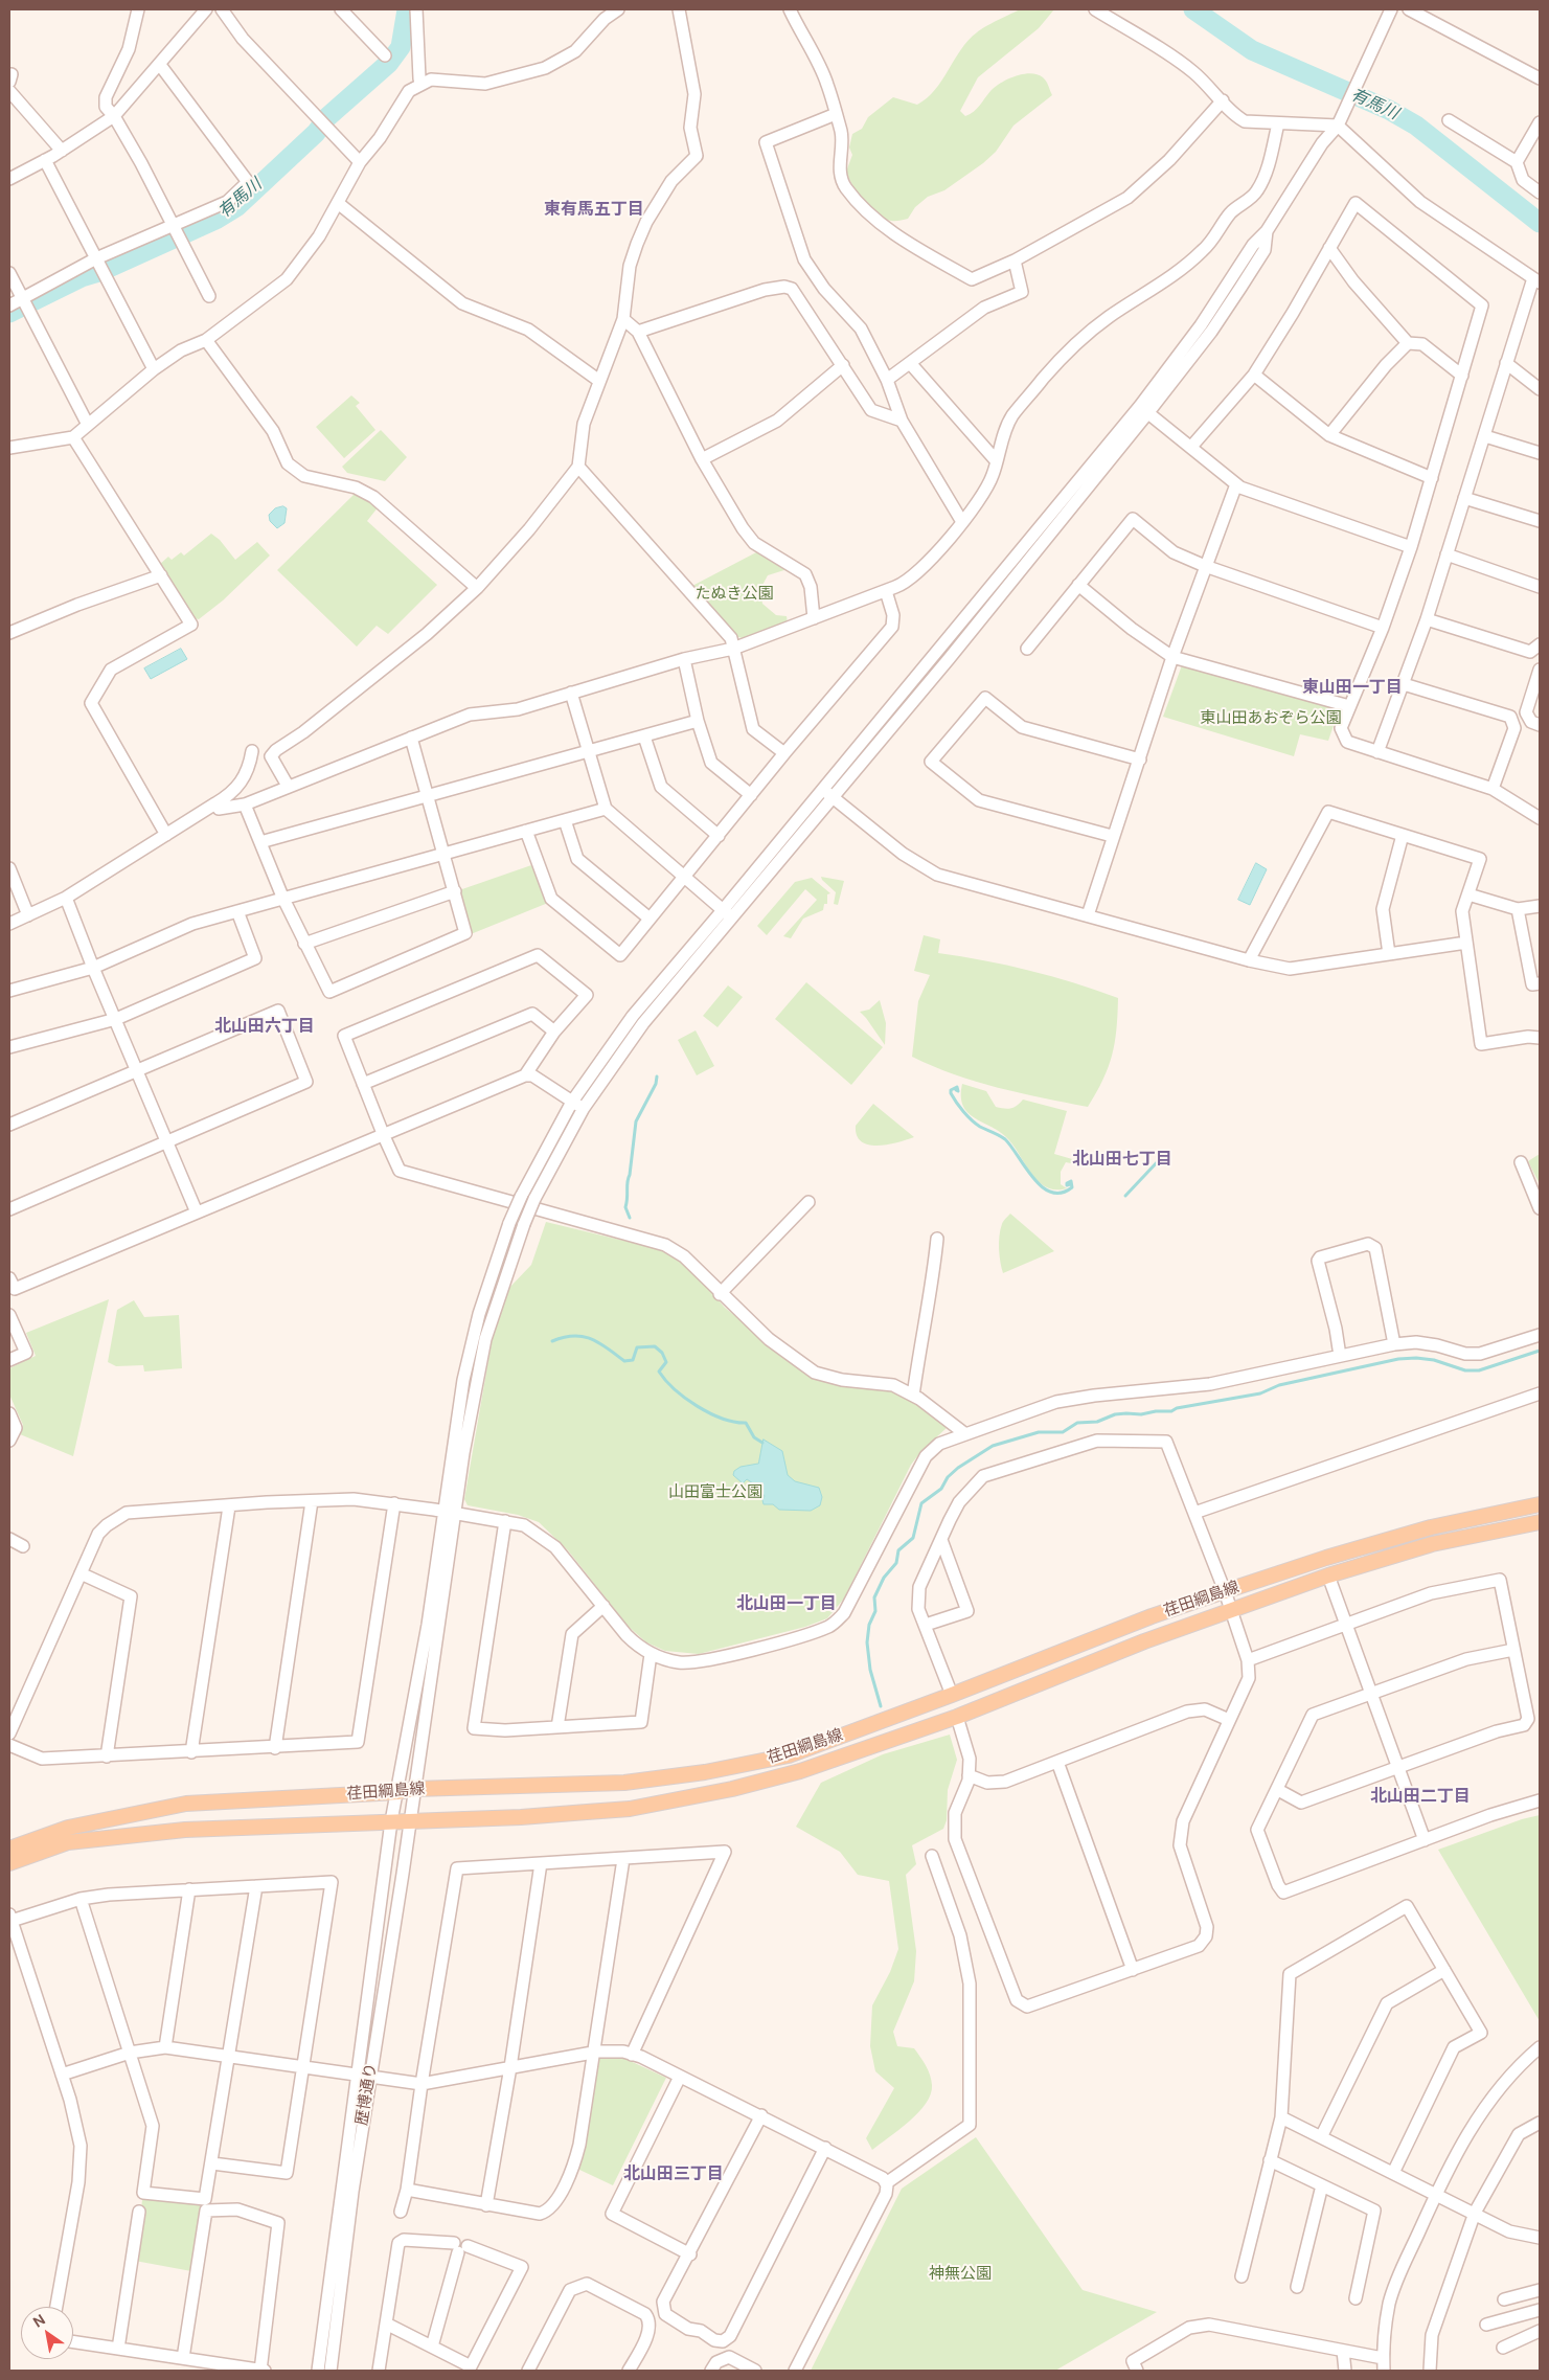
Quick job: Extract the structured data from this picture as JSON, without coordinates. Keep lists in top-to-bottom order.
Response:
{
  "streets": {
    "main road": ["荏田綱島線"],
    "street": ["歴博通り"]
  },
  "crossings": [
    ["荏田綱島線", "歴博通り"]
  ],
  "districts": [
    "東有馬五丁目",
    "東山田一丁目",
    "北山田六丁目",
    "北山田七丁目",
    "北山田一丁目",
    "北山田二丁目",
    "北山田三丁目"
  ],
  "water": ["有馬川"],
  "parks": [
    "たぬき公園",
    "東山田あおぞら公園",
    "山田富士公園",
    "神無公園"
  ],
  "north": "top left"
}
